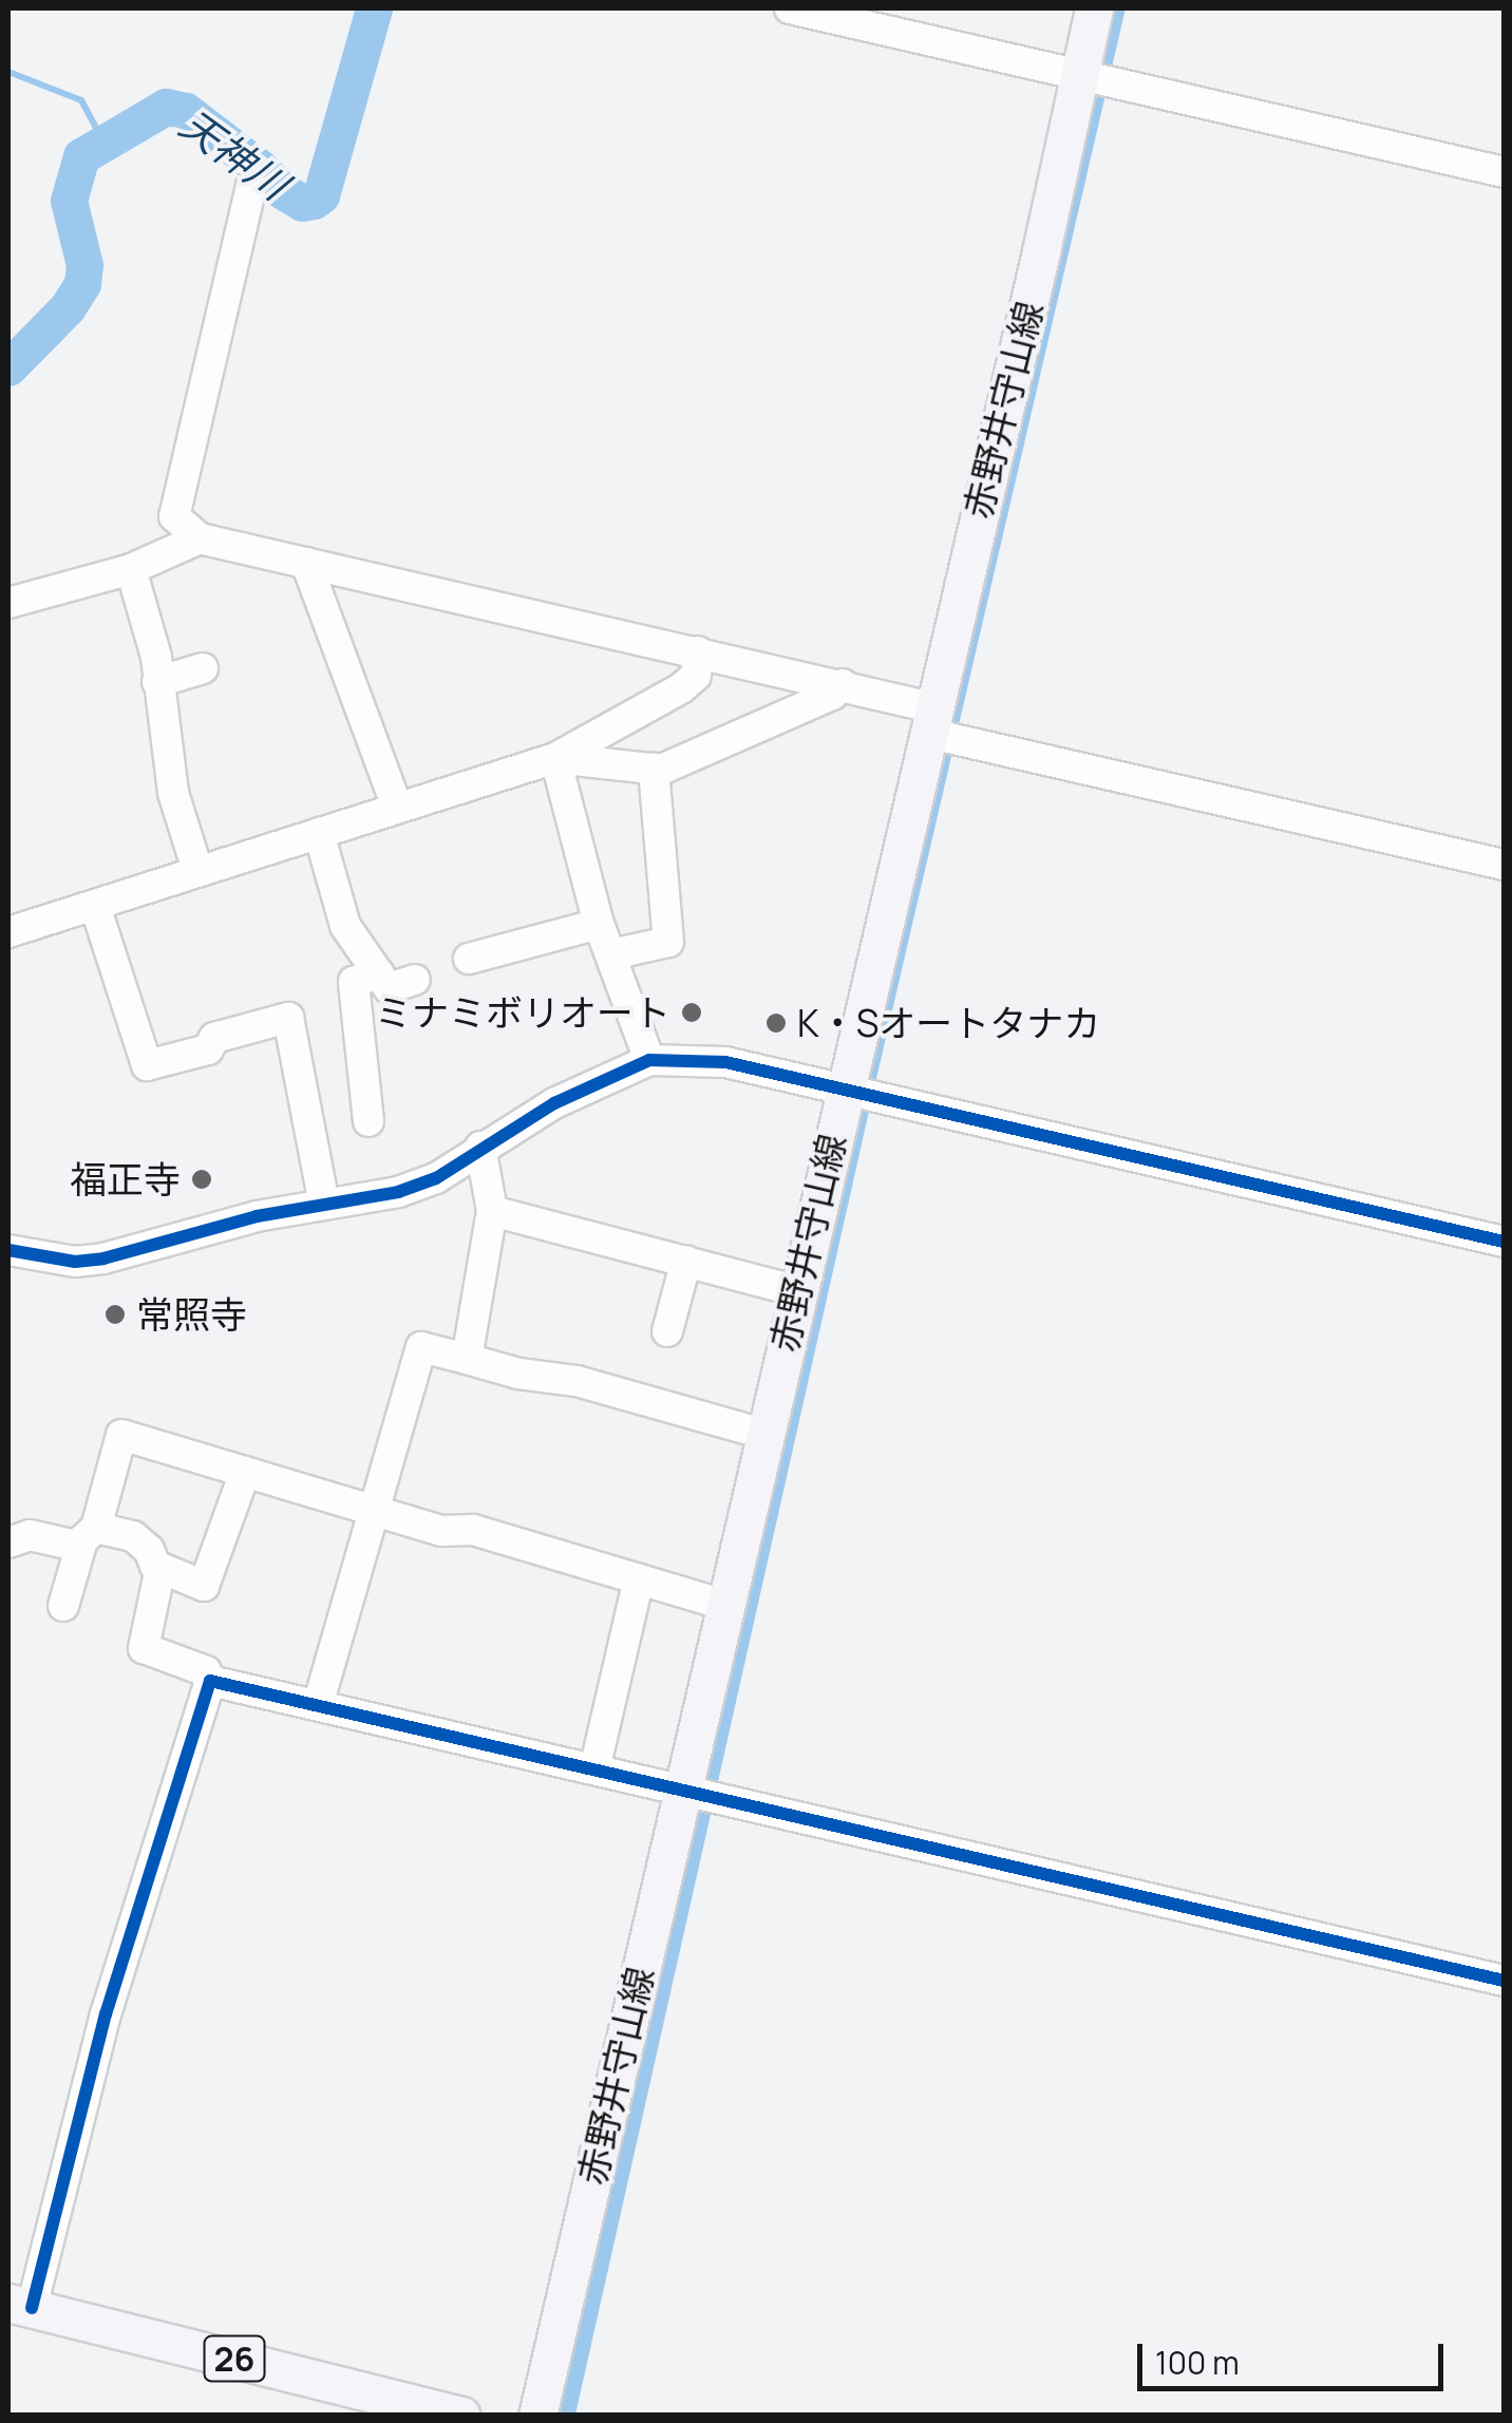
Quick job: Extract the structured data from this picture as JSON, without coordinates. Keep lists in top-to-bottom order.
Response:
{
  "streets": {
    "main road": ["赤野井守山線", "26"]
  },
  "water": ["天神川"],
  "places": [
    "ミナミボリオート",
    "K・Sオートタナカ",
    "福正寺",
    "常照寺"
  ],
  "scale_bar": "100 m"
}
